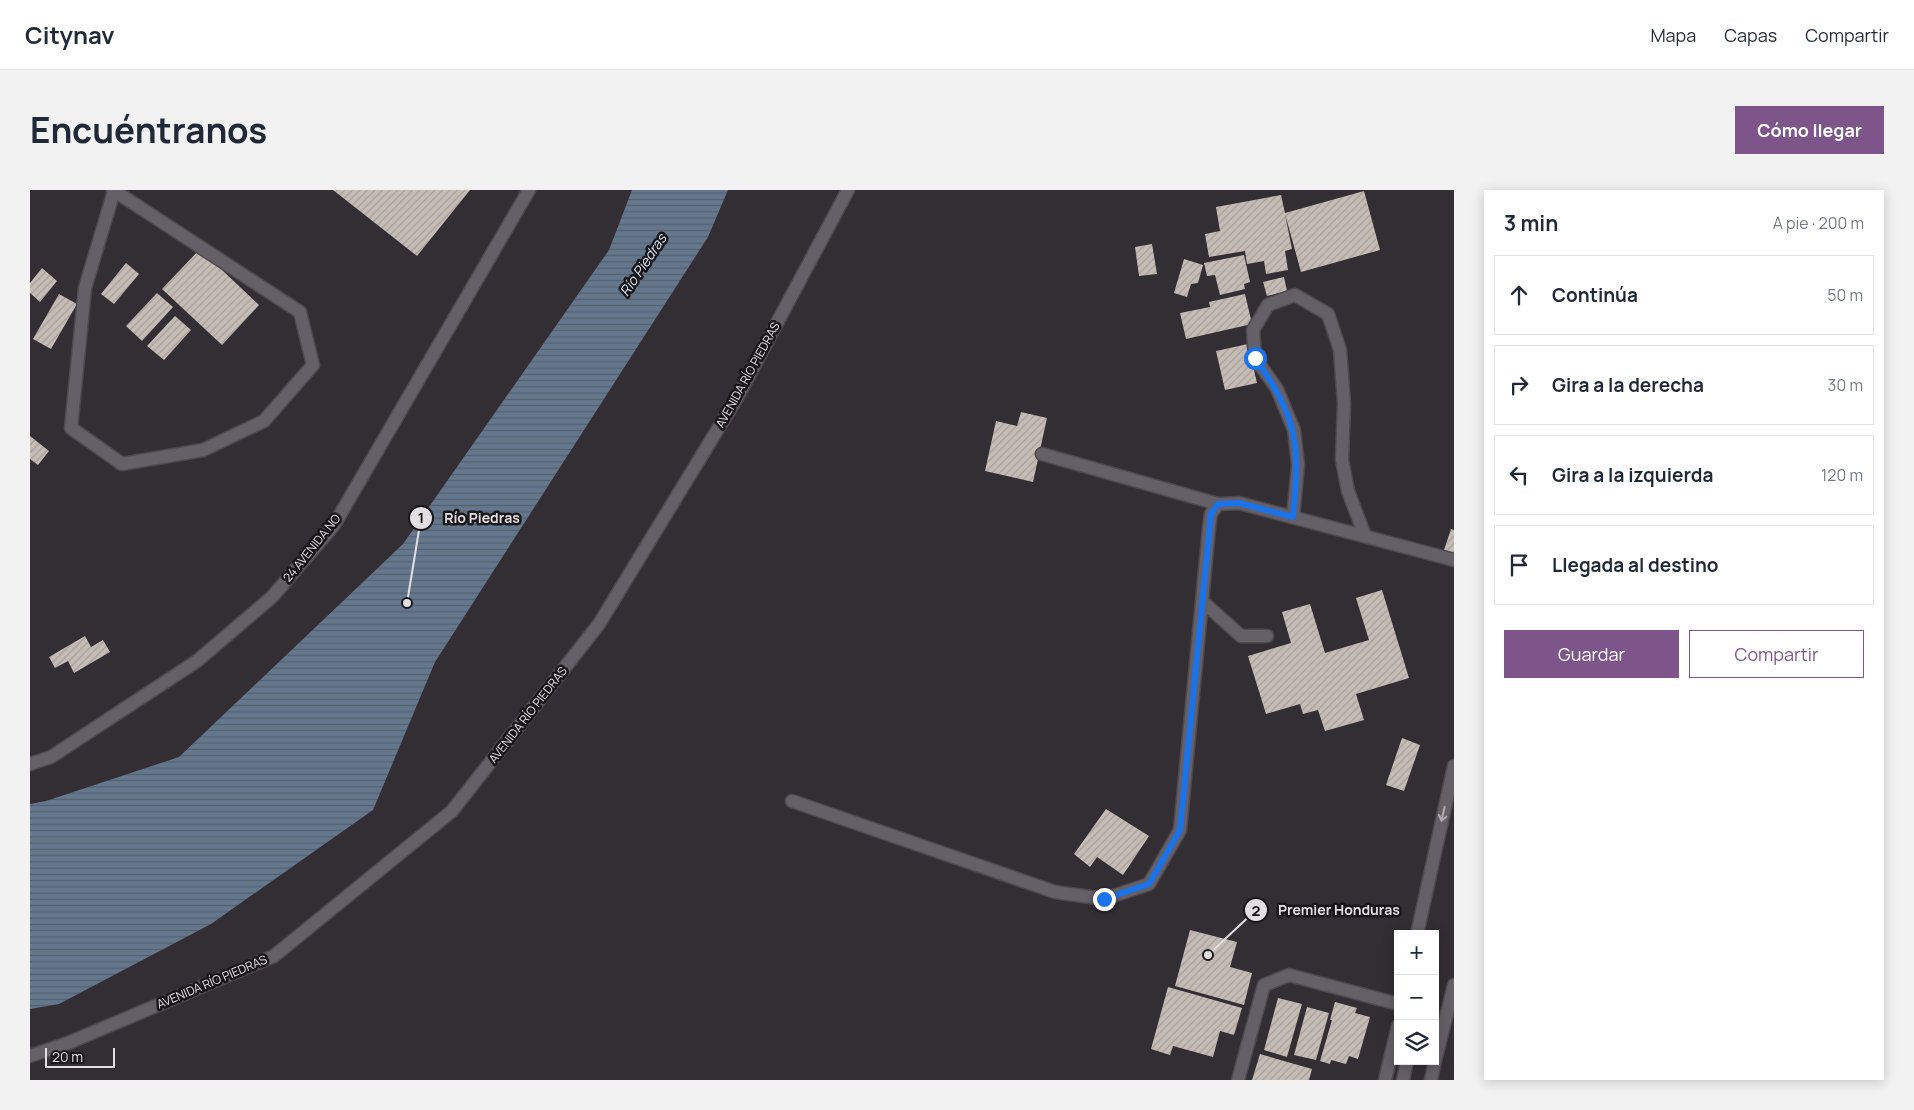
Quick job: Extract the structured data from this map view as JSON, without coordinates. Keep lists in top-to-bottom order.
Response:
{
  "streets": {
    "street": ["AVENIDA RÍO PIEDRAS", "24 AVENIDA NO"]
  },
  "water": ["Río Piedras"],
  "places": ["Río Piedras", "Premier Honduras"],
  "scale_bar": "20 m",
  "page": {
    "header": "Citynav",
    "nav": ["Mapa", "Capas", "Compartir"],
    "title": "Encuéntranos",
    "buttons": [
      "Cómo llegar",
      ["Guardar", "Compartir"]
    ],
    "heading": ["3 min", "A pie · 200 m"],
    "list": [
      ["Continúa", "50 m"],
      ["Gira a la derecha", "30 m"],
      ["Gira a la izquierda", "120 m"],
      "Llegada al destino"
    ],
    "map_buttons": ["+", "−"],
    "scale": "20 m"
  }
}
